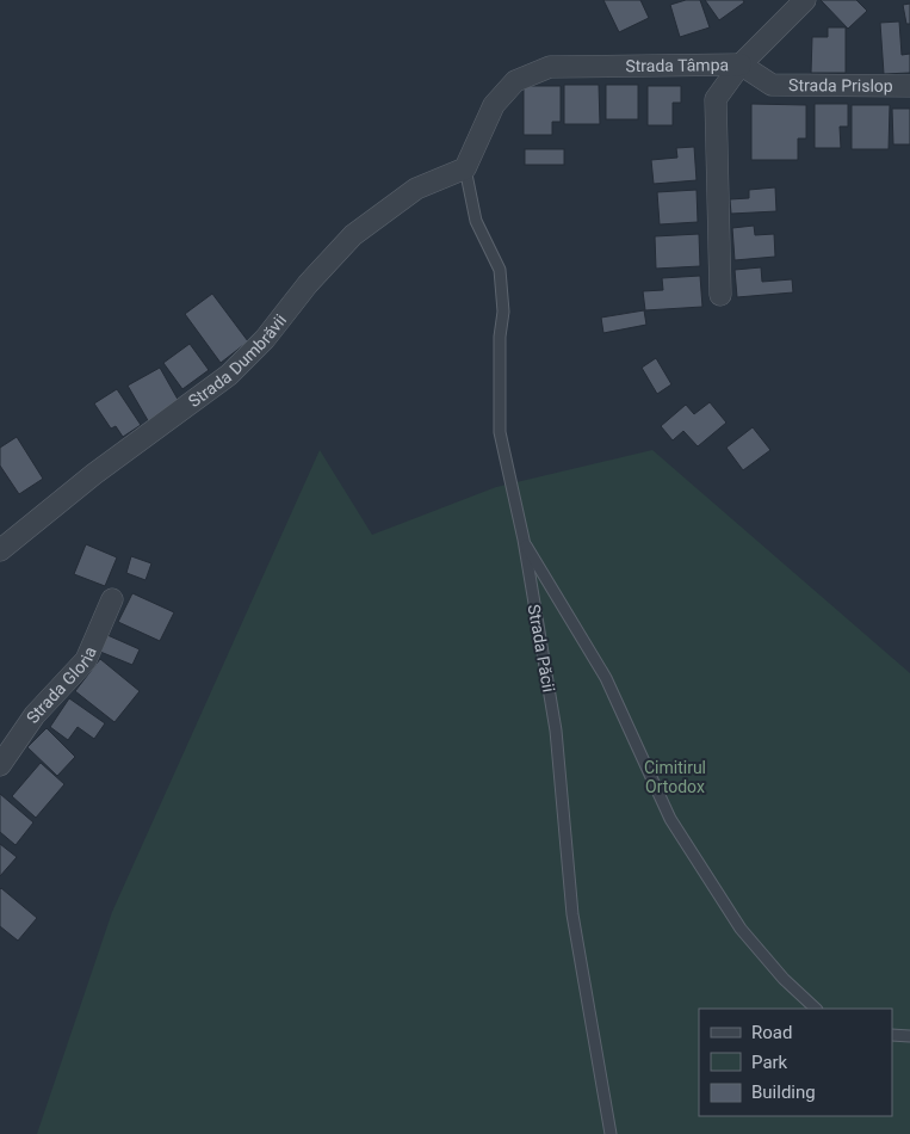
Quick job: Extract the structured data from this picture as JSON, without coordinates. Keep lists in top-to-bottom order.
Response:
{
  "streets": {
    "street": [
      "Strada Tâmpa",
      "Strada Prislop",
      "Strada Dumbrăvii",
      "Strada Gloria"
    ],
    "lane": ["Strada Păcii"]
  },
  "crossings": [
    ["Strada Tâmpa", "Strada Prislop"],
    ["Strada Tâmpa", "Strada Dumbrăvii"],
    ["Strada Tâmpa", "Strada Păcii"],
    ["Strada Dumbrăvii", "Strada Păcii"]
  ],
  "parks": ["Cimitirul Ortodox"],
  "legend": ["Road", "Park", "Building"]
}
